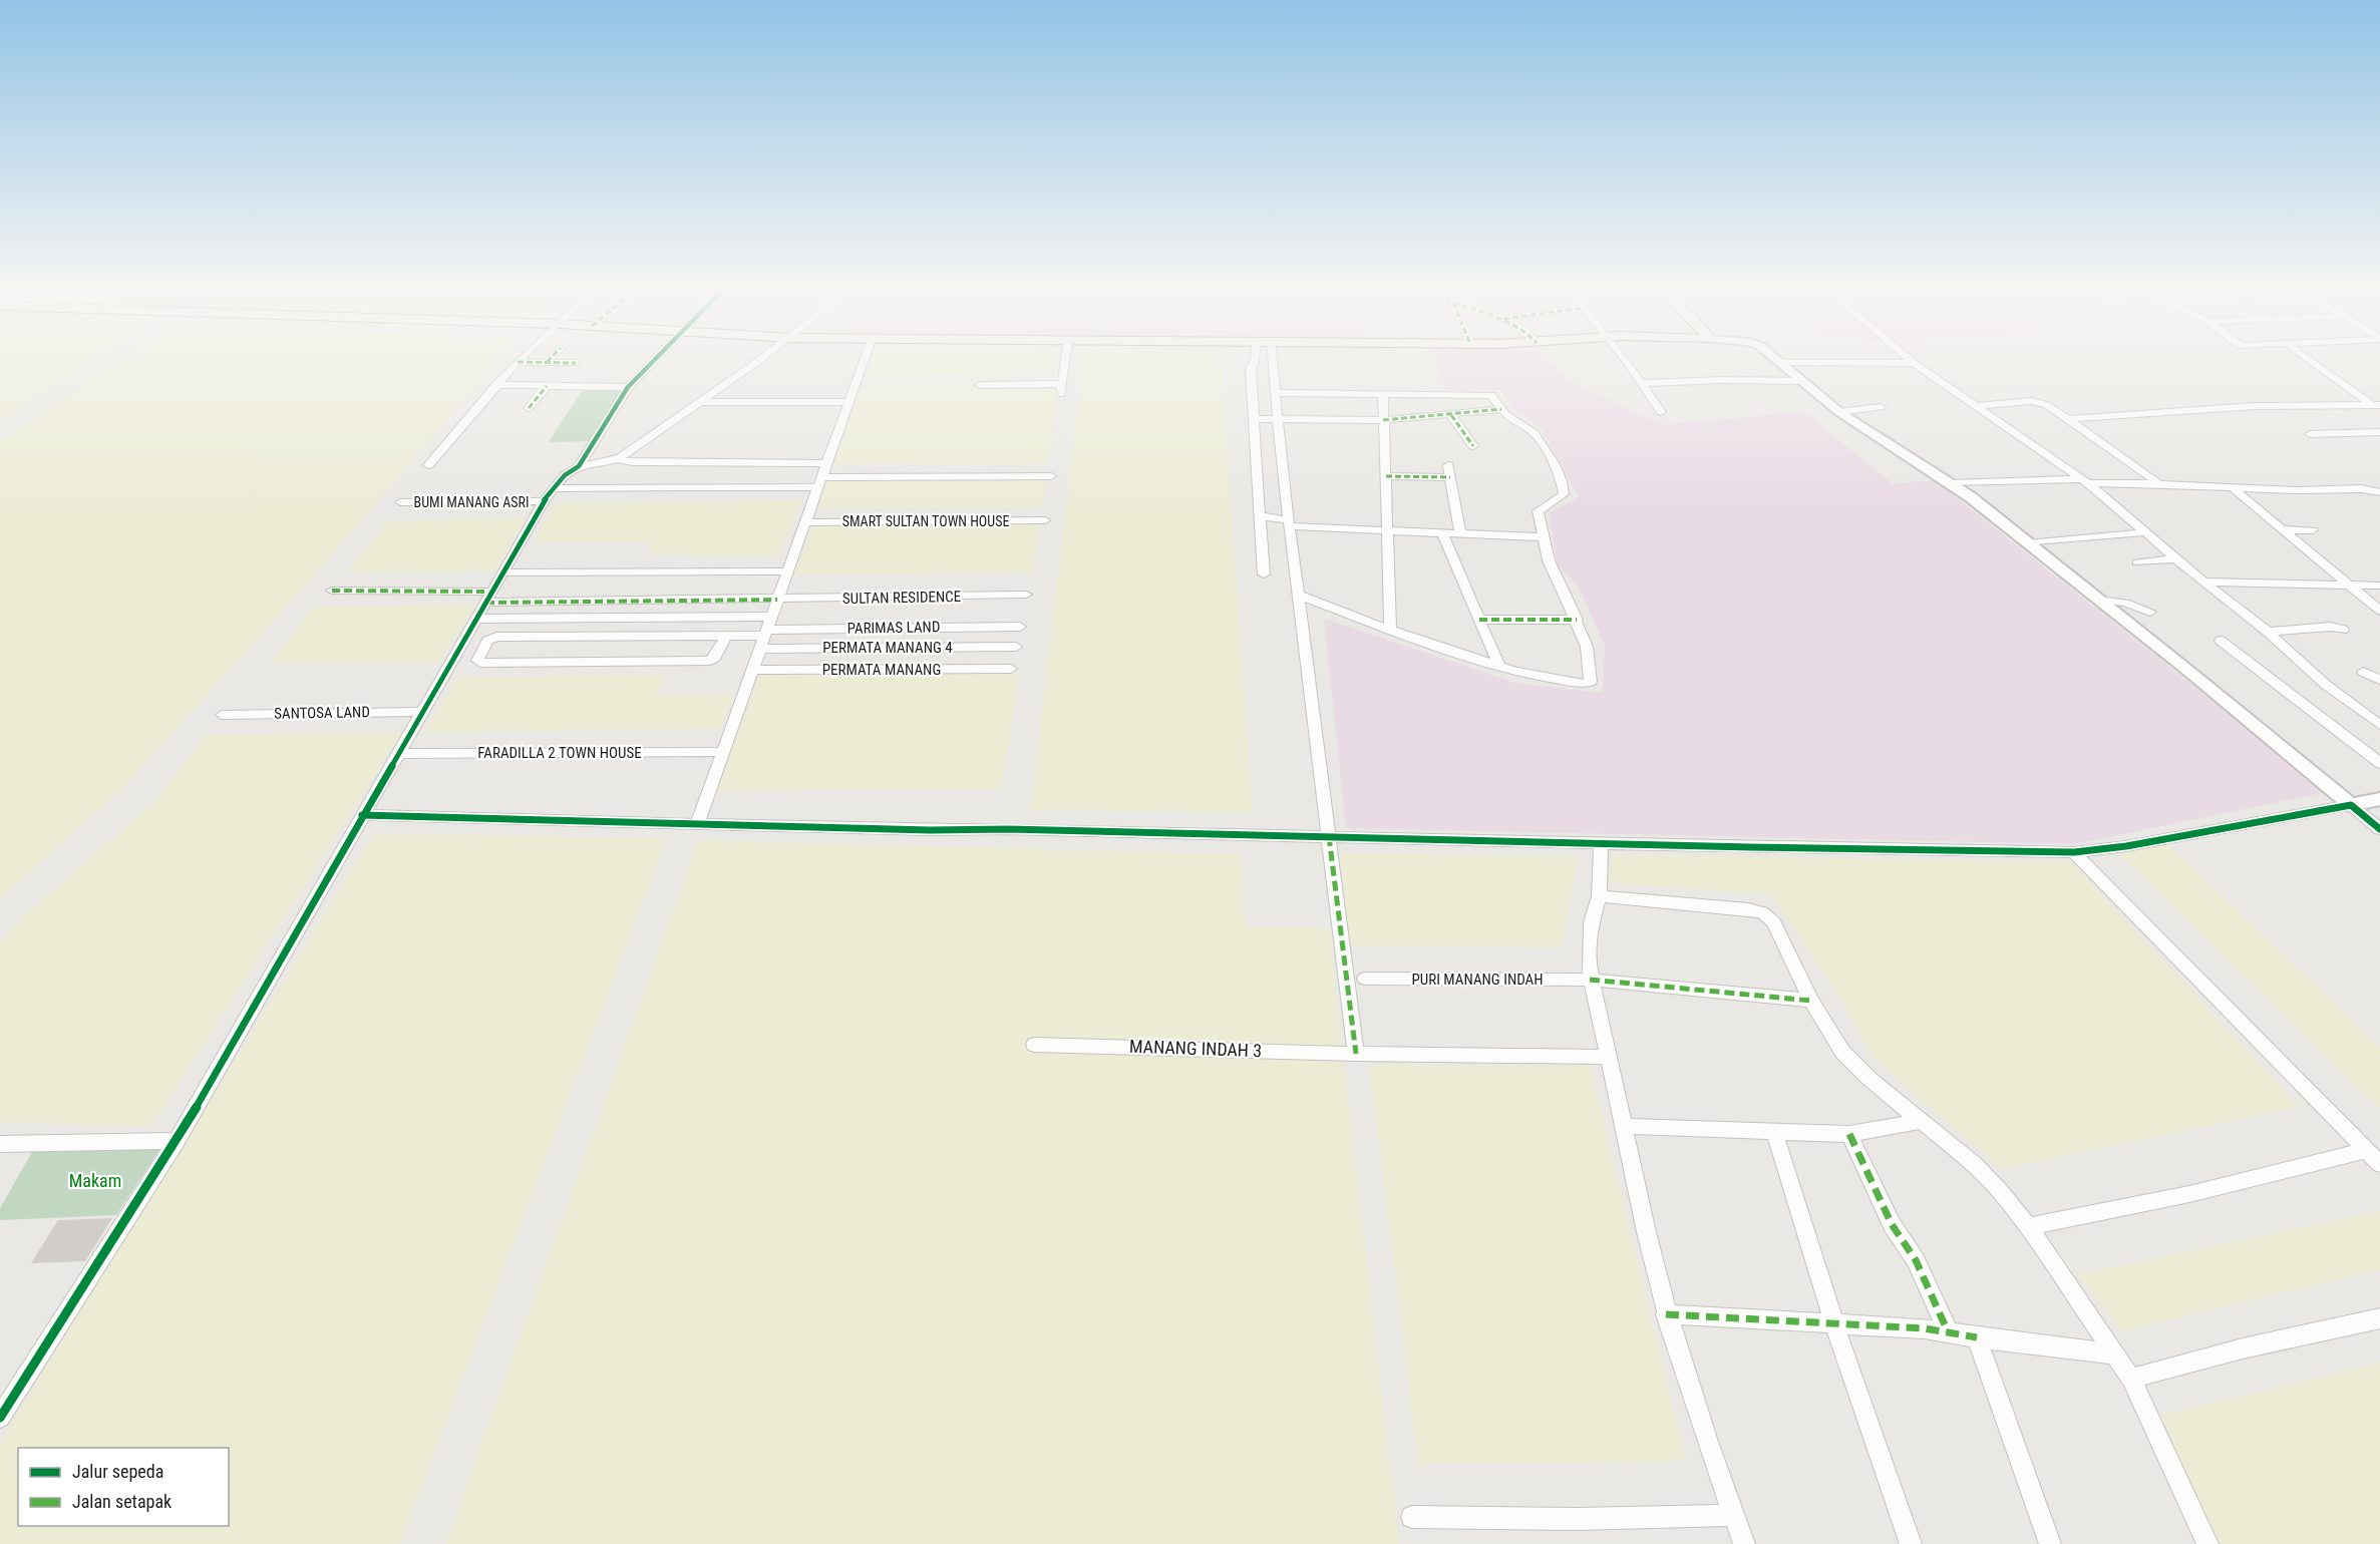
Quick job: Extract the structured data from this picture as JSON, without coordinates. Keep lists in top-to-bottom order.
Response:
{
  "streets": {
    "street": [
      "BUMI MANANG ASRI",
      "SMART SULTAN TOWN HOUSE",
      "SULTAN RESIDENCE",
      "PARIMAS LAND",
      "PERMATA MANANG 4",
      "PERMATA MANANG",
      "SANTOSA LAND",
      "FARADILLA 2 TOWN HOUSE",
      "PURI MANANG INDAH",
      "MANANG INDAH 3"
    ]
  },
  "parks": ["Makam"],
  "legend": ["Jalur sepeda", "Jalan setapak"]
}
